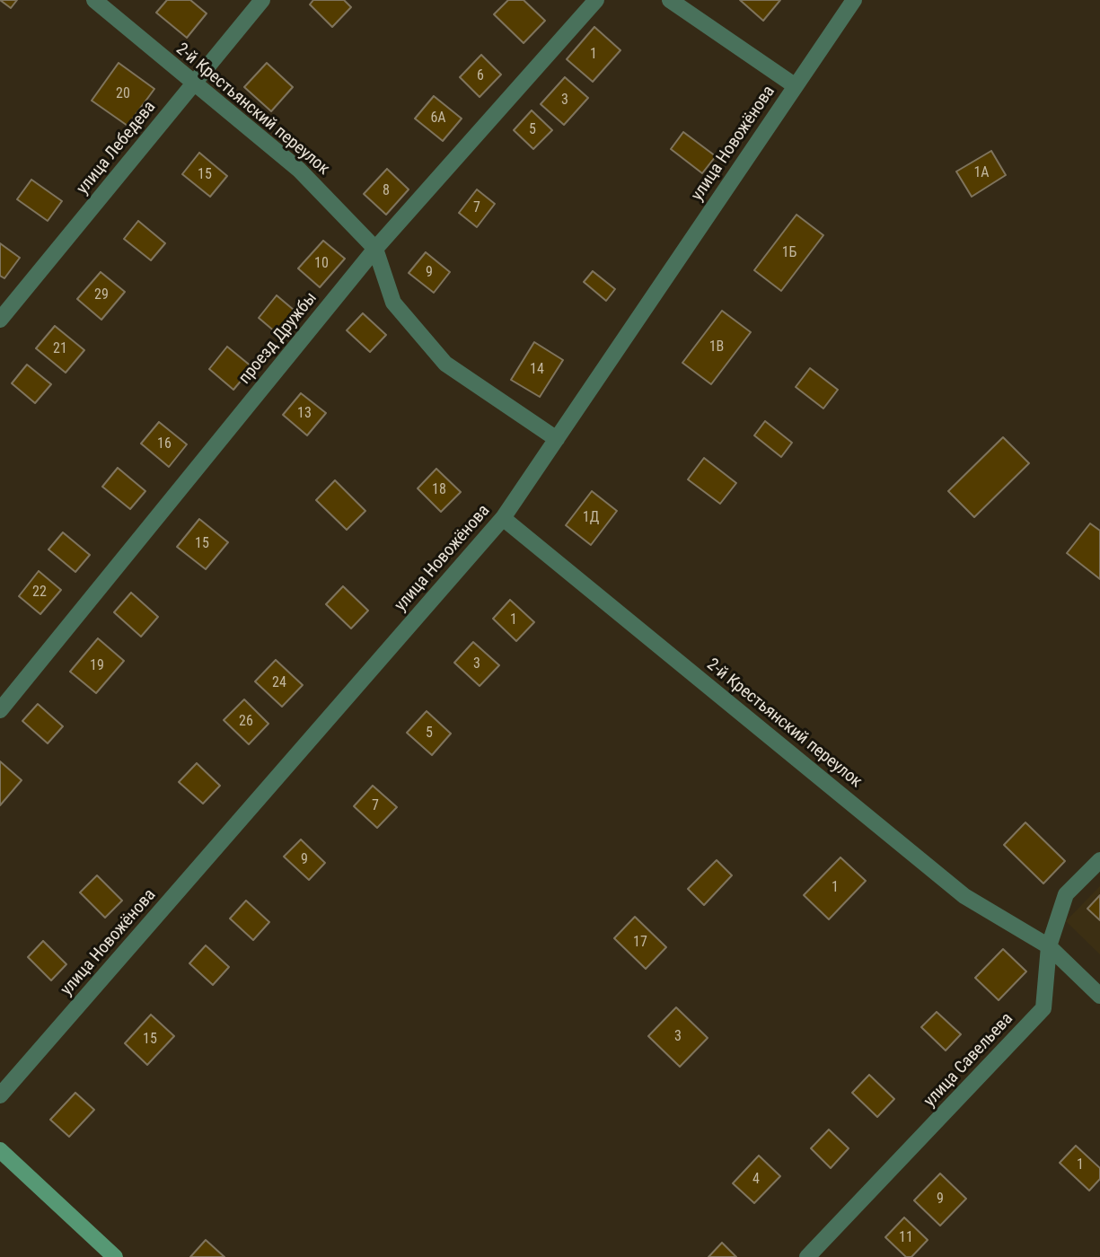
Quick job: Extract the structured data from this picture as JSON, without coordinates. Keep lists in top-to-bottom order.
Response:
{
  "streets": {
    "street": [
      "2-й Крестьянский переулок",
      "улица Новожёнова",
      "улица Лебедева",
      "проезд Дружбы",
      "улица Савельева"
    ]
  },
  "crossings": [
    ["2-й Крестьянский переулок", "улица Новожёнова"],
    ["2-й Крестьянский переулок", "улица Лебедева"],
    ["2-й Крестьянский переулок", "проезд Дружбы"],
    ["2-й Крестьянский переулок", "улица Савельева"]
  ],
  "house_numbers": [
    "1",
    "6",
    "20",
    "3",
    "6А",
    "5",
    "1А",
    "15",
    "8",
    "7",
    "1Б",
    "10",
    "9",
    "29",
    "1В",
    "21",
    "14",
    "13",
    "16",
    "18",
    "1Д",
    "15",
    "22",
    "1",
    "3",
    "19",
    "24",
    "26",
    "5",
    "7",
    "9",
    "1",
    "17",
    "3",
    "15",
    "1",
    "4",
    "9",
    "11"
  ]
}
